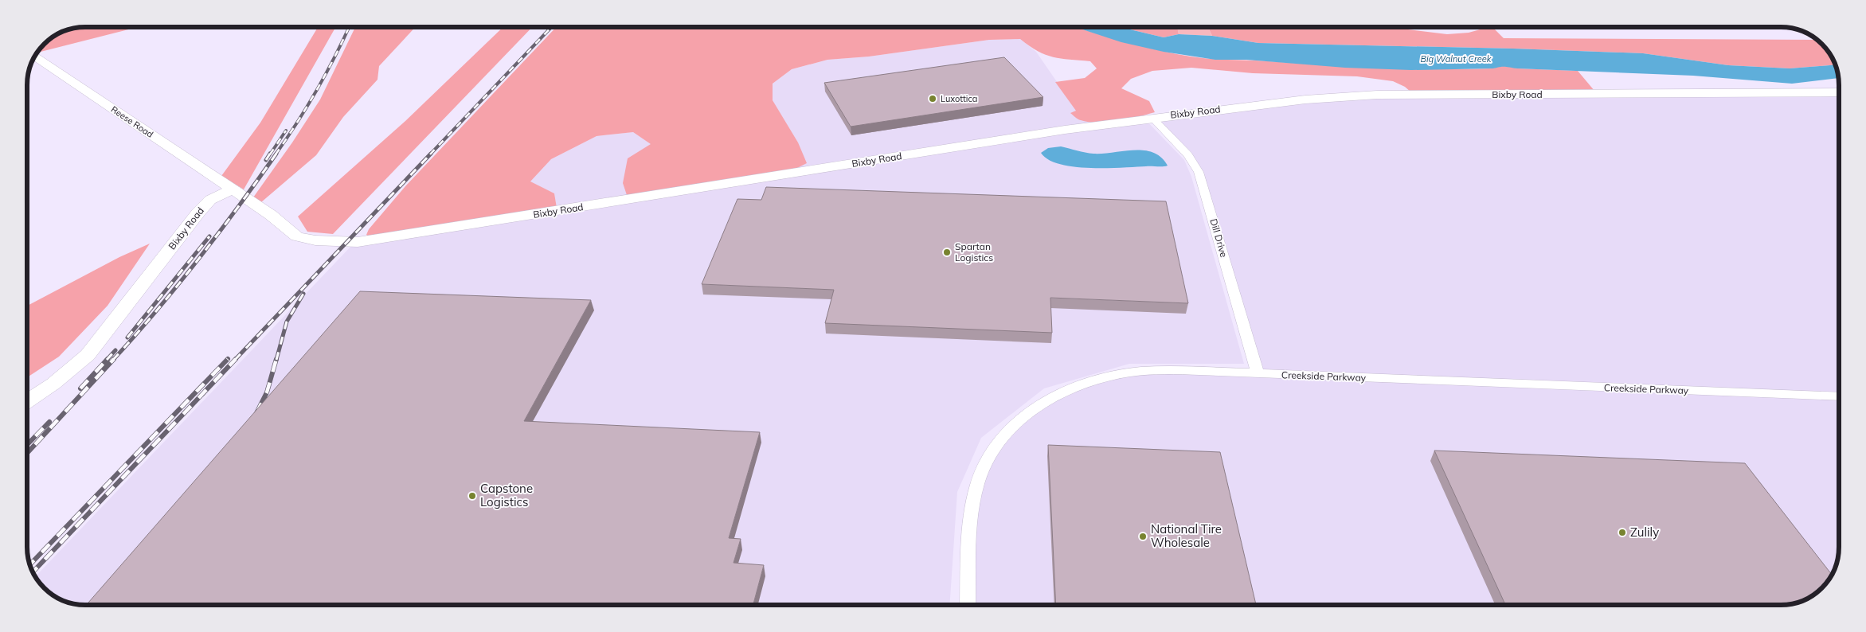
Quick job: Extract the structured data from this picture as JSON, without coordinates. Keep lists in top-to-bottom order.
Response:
{
  "streets": {
    "street": [
      "Bixby Road",
      "Reese Road",
      "Dill Drive",
      "Creekside Parkway"
    ]
  },
  "crossings": [
    ["Bixby Road", "Reese Road"],
    ["Bixby Road", "Dill Drive"],
    ["Dill Drive", "Creekside Parkway"]
  ],
  "water": ["Big Walnut Creek"],
  "places": [
    "Luxottica",
    "Spartan Logistics",
    "Capstone Logistics",
    "Zulily",
    "National Tire Wholesale"
  ]
}
